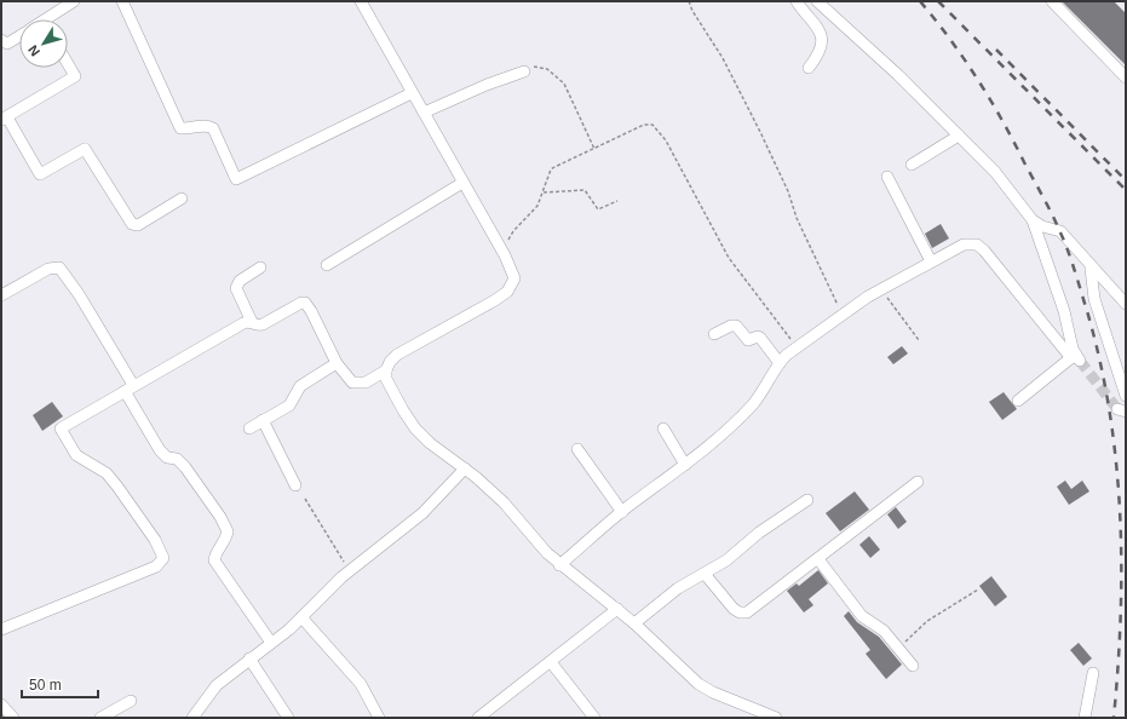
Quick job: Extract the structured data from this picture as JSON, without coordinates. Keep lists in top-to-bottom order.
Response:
{
  "scale_bar": "50 m",
  "north": "bottom left"
}
